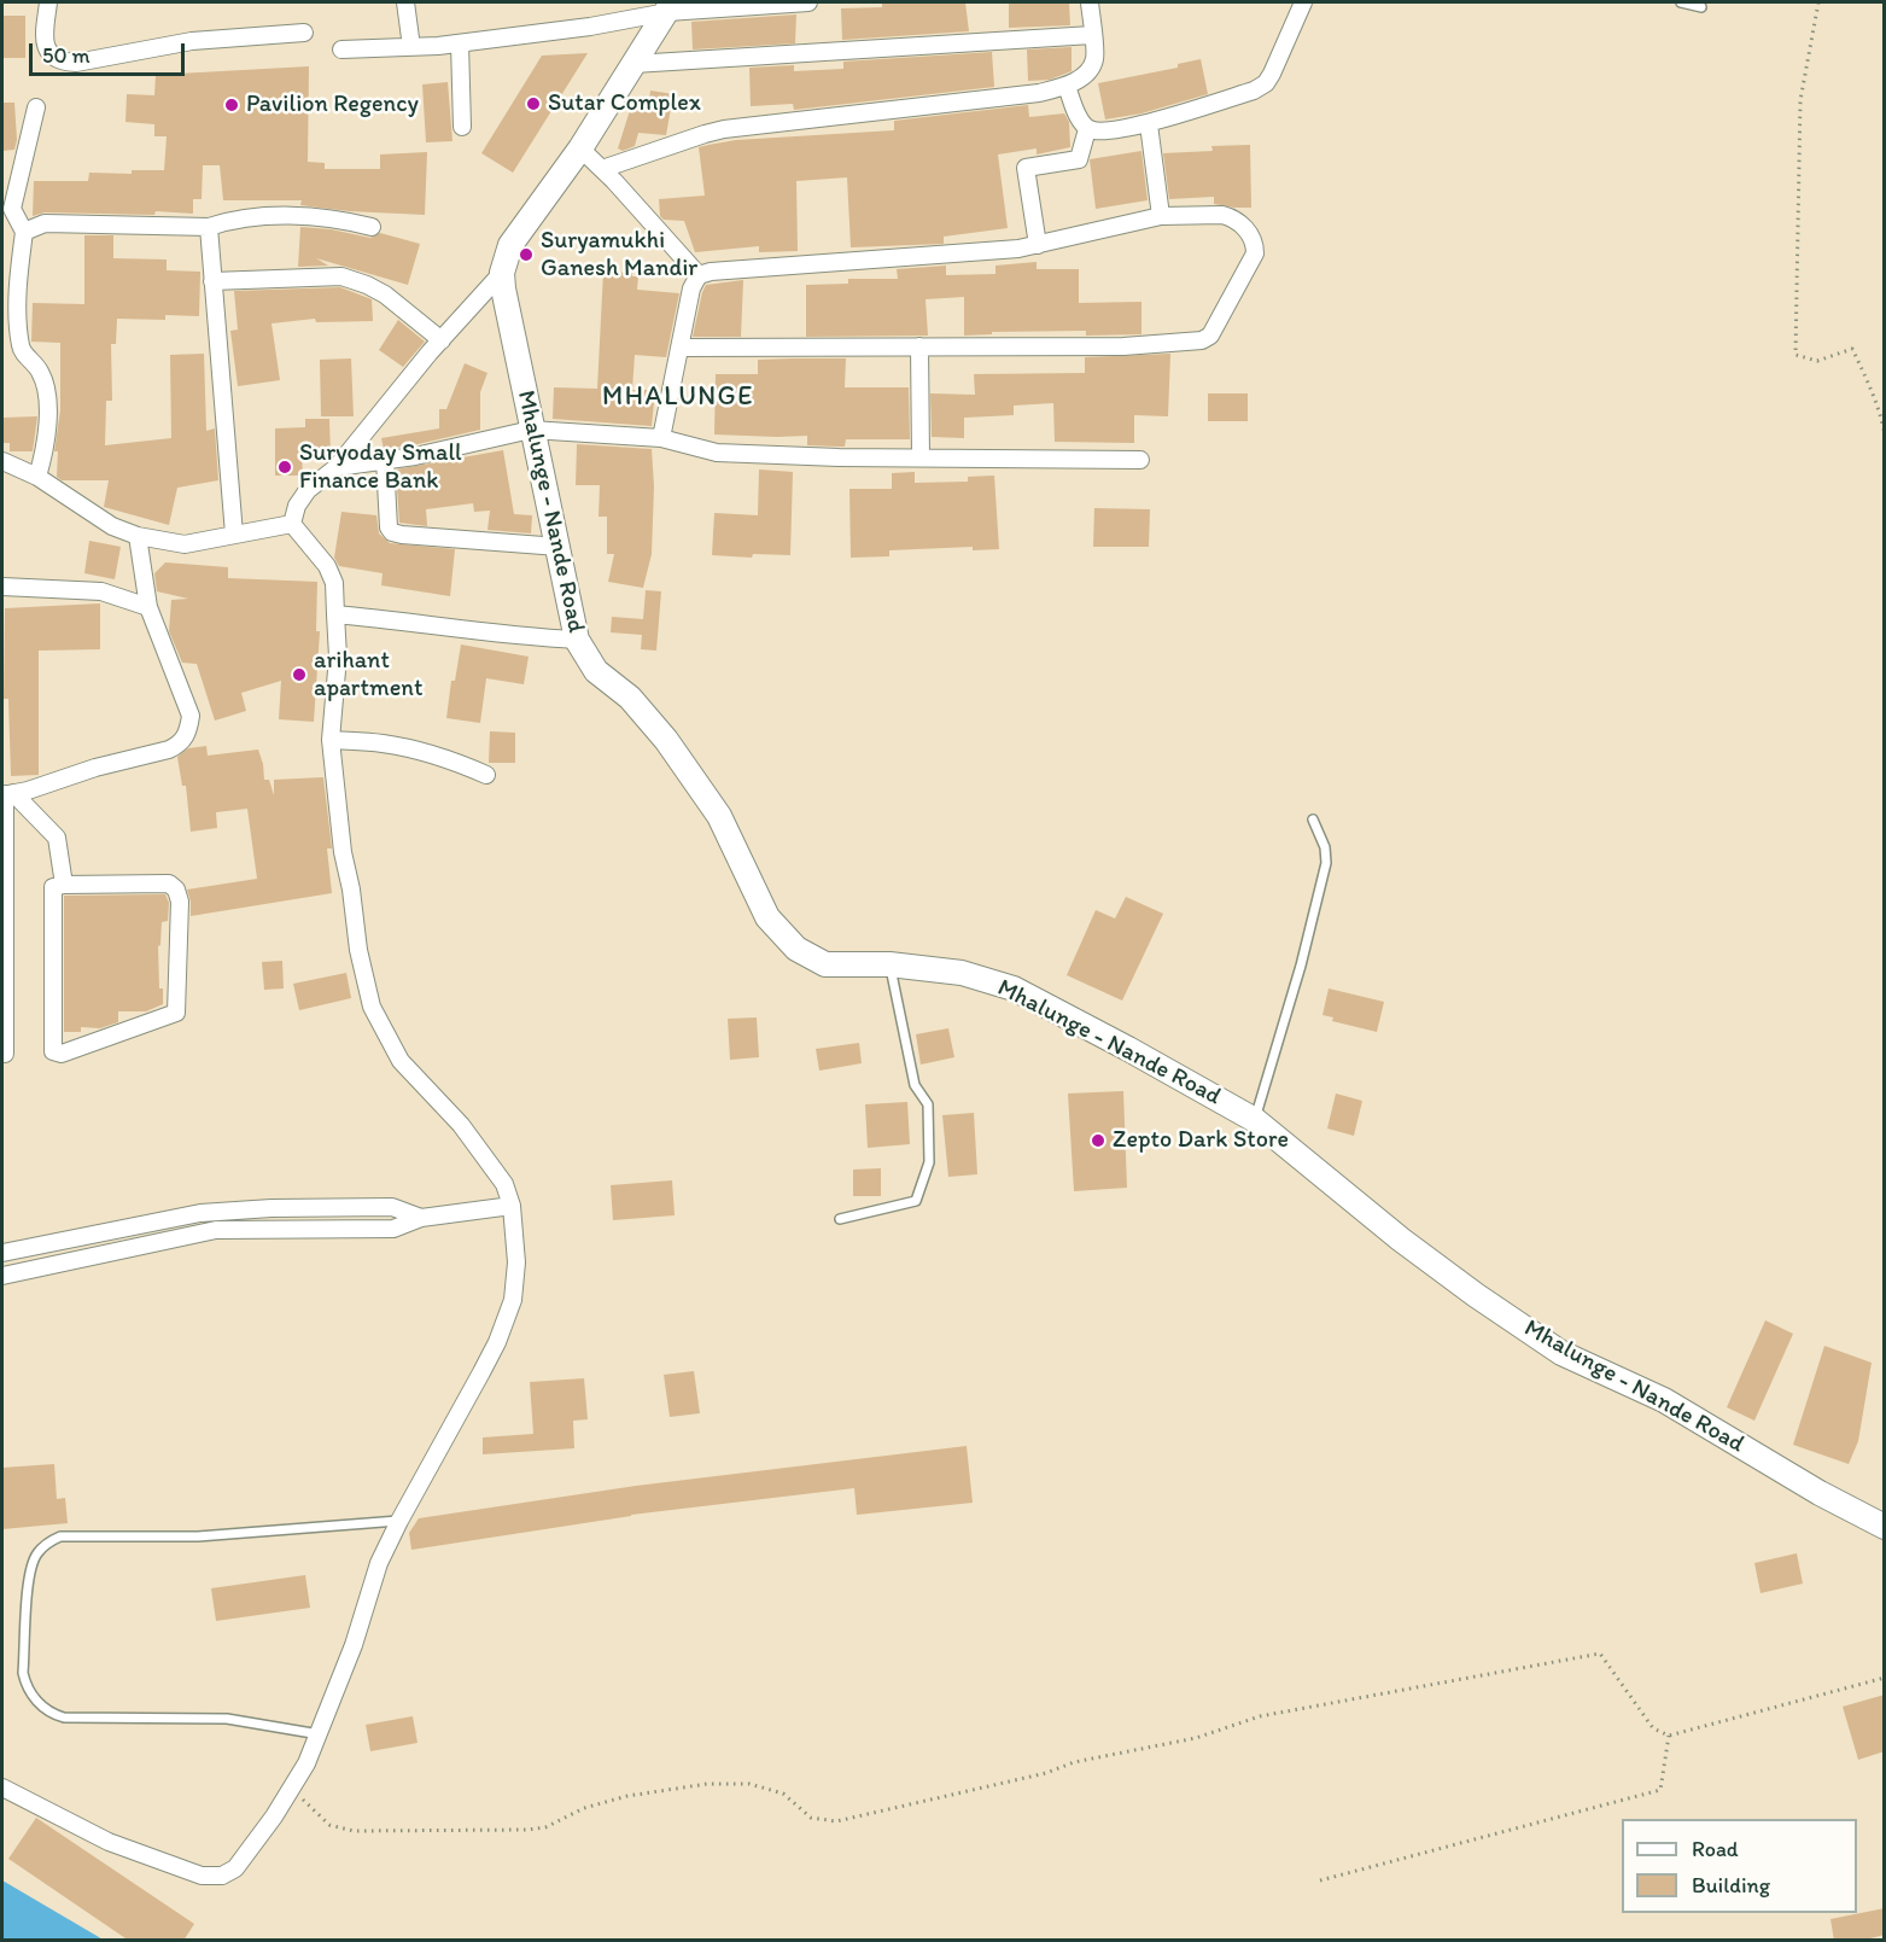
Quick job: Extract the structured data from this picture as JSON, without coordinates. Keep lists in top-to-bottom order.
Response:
{
  "streets": {
    "main road": ["Mhalunge - Nande Road"]
  },
  "districts": ["MHALUNGE"],
  "places": [
    "Sutar Complex",
    "Pavilion Regency",
    "Suryamukhi Ganesh Mandir",
    "Suryoday Small Finance Bank",
    "arihant apartment",
    "Zepto Dark Store"
  ],
  "legend": ["Road", "Building"],
  "scale_bar": "50 m"
}
